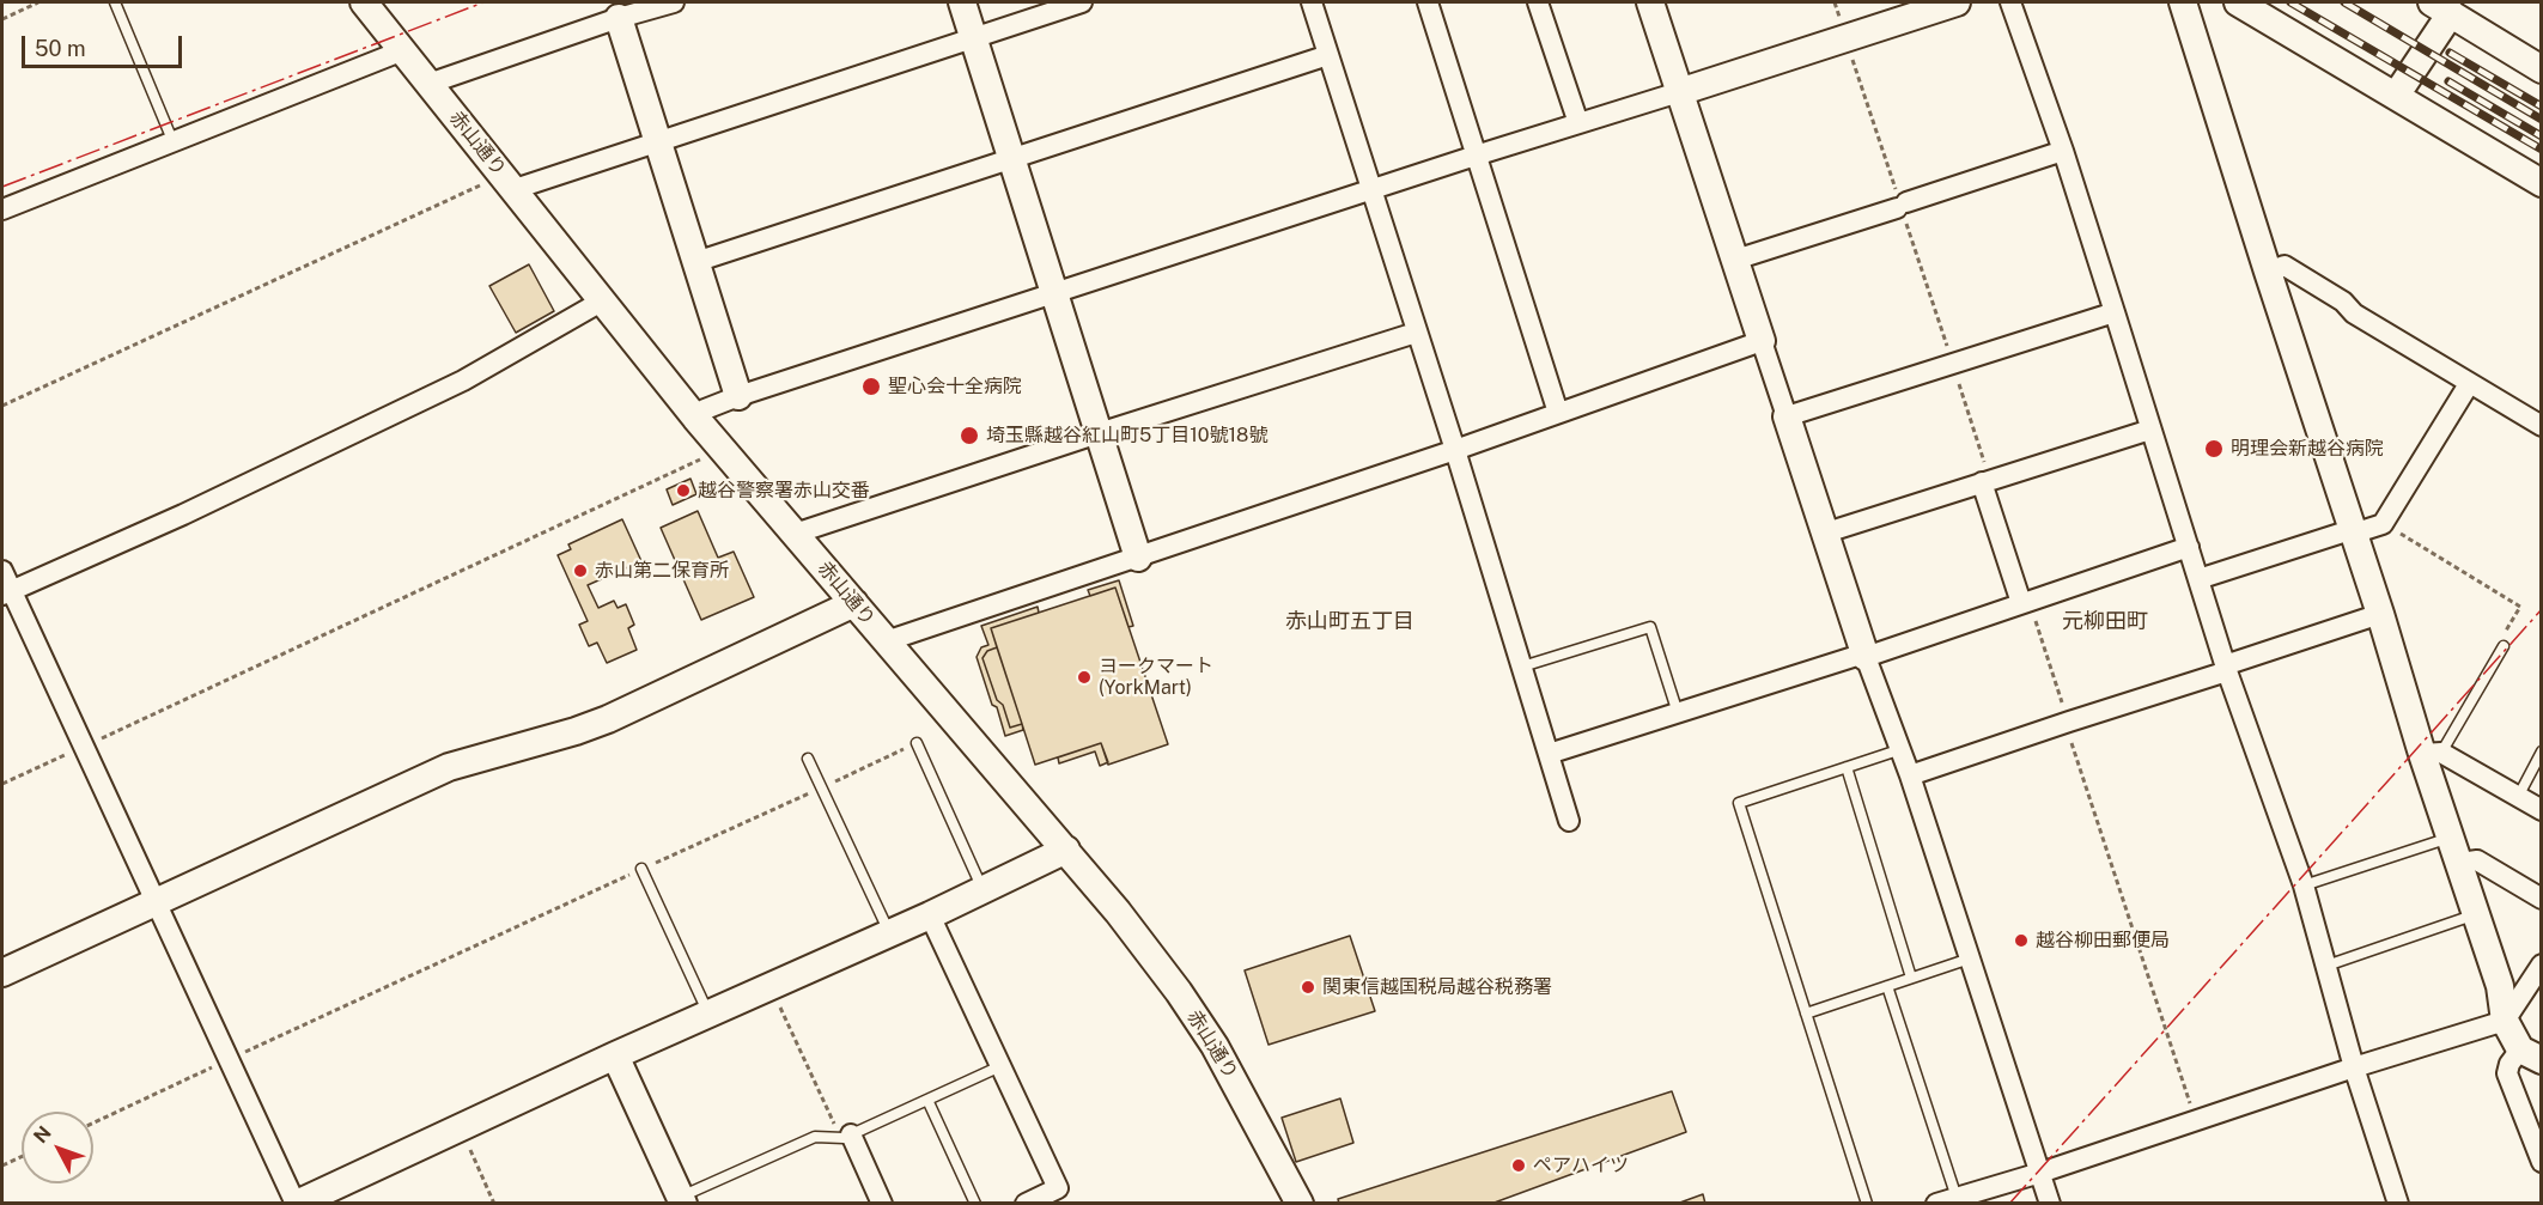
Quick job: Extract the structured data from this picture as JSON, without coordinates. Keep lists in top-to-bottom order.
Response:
{
  "streets": {
    "street": ["赤山通り"]
  },
  "districts": ["赤山町五丁目", "元柳田町"],
  "places": [
    "聖心会十全病院",
    "埼玉縣越谷紅山町5丁目10號18號",
    "明理会新越谷病院",
    "越谷警察署赤山交番",
    "赤山第二保育所",
    "ヨークマート (YorkMart)",
    "越谷柳田郵便局",
    "関東信越国税局越谷税務署",
    "ペアハイツ"
  ],
  "scale_bar": "50 m",
  "north": "top left"
}
